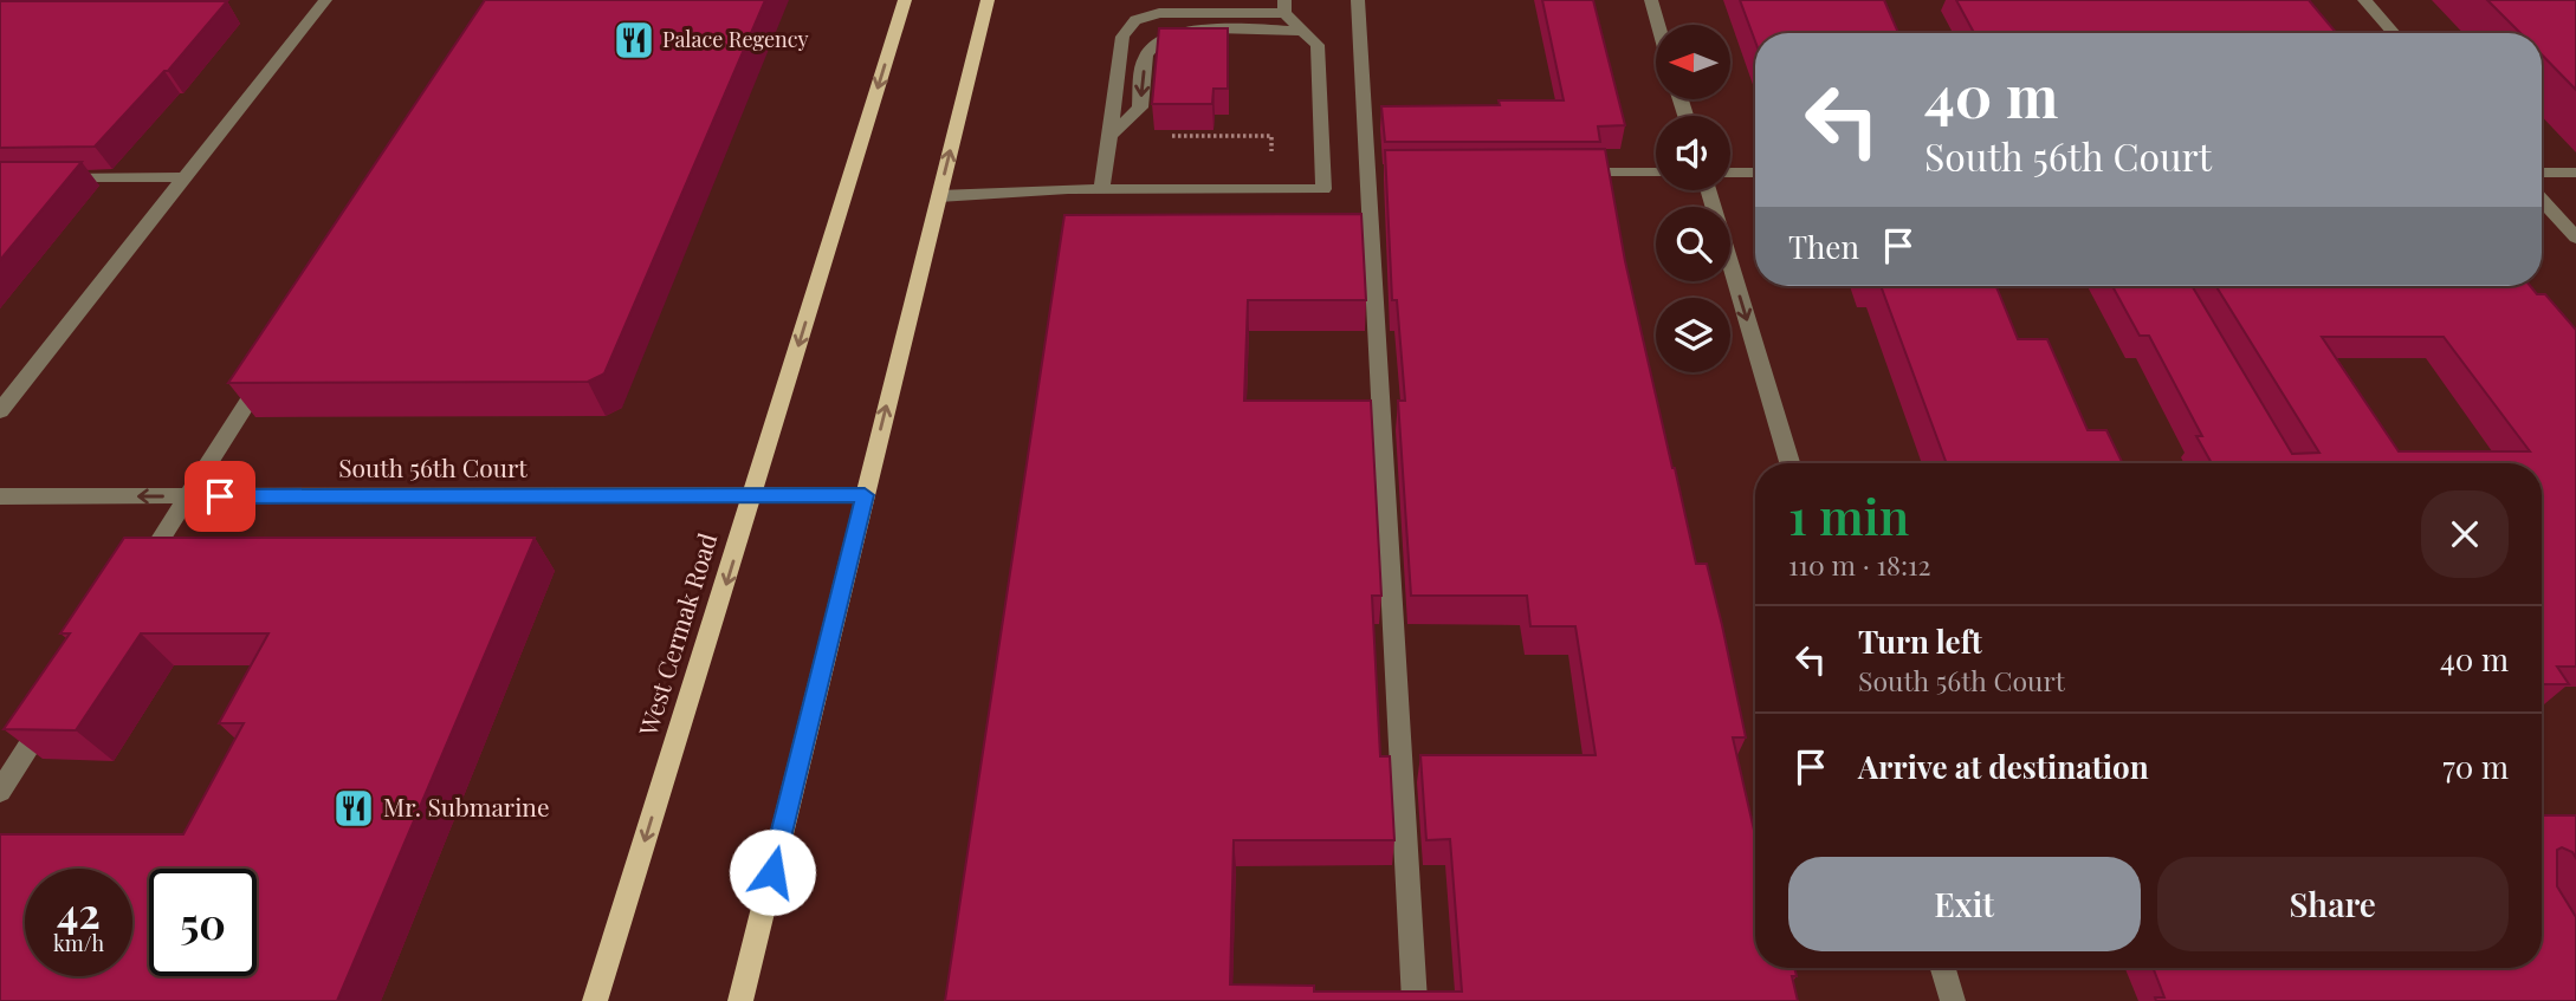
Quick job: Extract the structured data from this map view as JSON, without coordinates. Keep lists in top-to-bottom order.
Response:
{
  "streets": {
    "main road": ["West Cermak Road"],
    "street": ["South 56th Court"]
  },
  "crossings": [
    ["South 56th Court", "West Cermak Road"]
  ],
  "places": {
    "restaurant": ["Palace Regency", "Mr. Submarine"]
  },
  "north": "left",
  "page": {
    "turn": ["40 m", "South 56th Court"],
    "then": "Then",
    "heading": ["1 min", "110 m · 18:12"],
    "list": [
      {
        "name": "Turn left",
        "note": "South 56th Court",
        "value": "40 m"
      },
      {
        "name": "Arrive at destination",
        "value": "70 m"
      }
    ],
    "buttons": ["Exit", "Share"],
    "speed": "42 km/h",
    "limit": "50"
  }
}
